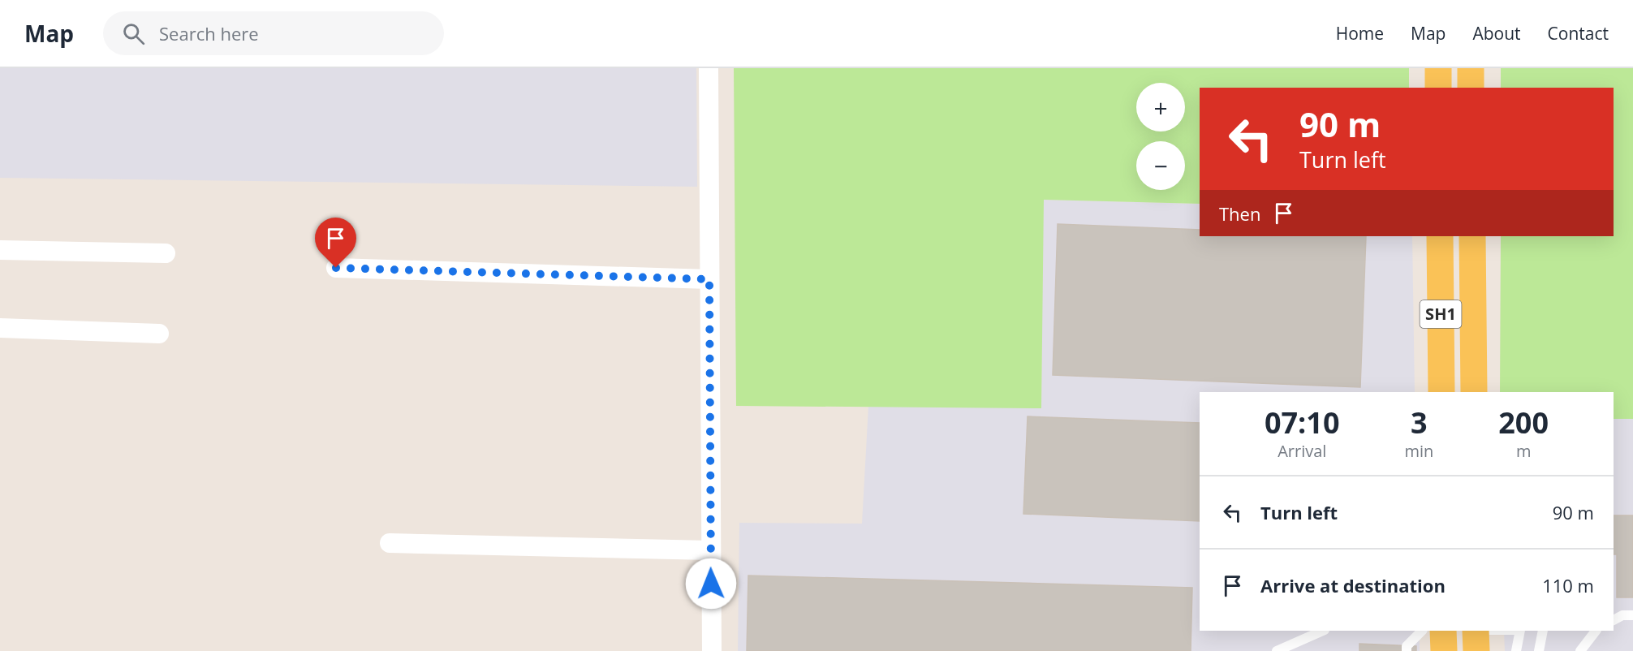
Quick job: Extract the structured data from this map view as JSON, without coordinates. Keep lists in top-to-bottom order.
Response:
{
  "streets": {
    "main road": ["SH1"]
  },
  "page": {
    "header": "Map",
    "search": "Search here",
    "nav": [
      "Home",
      "Map",
      "About",
      "Contact"
    ],
    "map_buttons": ["+", "−"],
    "turn": ["90 m", "Turn left"],
    "then": "Then",
    "eta": [
      "07:10",
      "Arrival",
      "3",
      "min",
      "200",
      "m"
    ],
    "list": [
      {
        "name": "Turn left",
        "value": "90 m"
      },
      {
        "name": "Arrive at destination",
        "value": "110 m"
      }
    ]
  }
}
